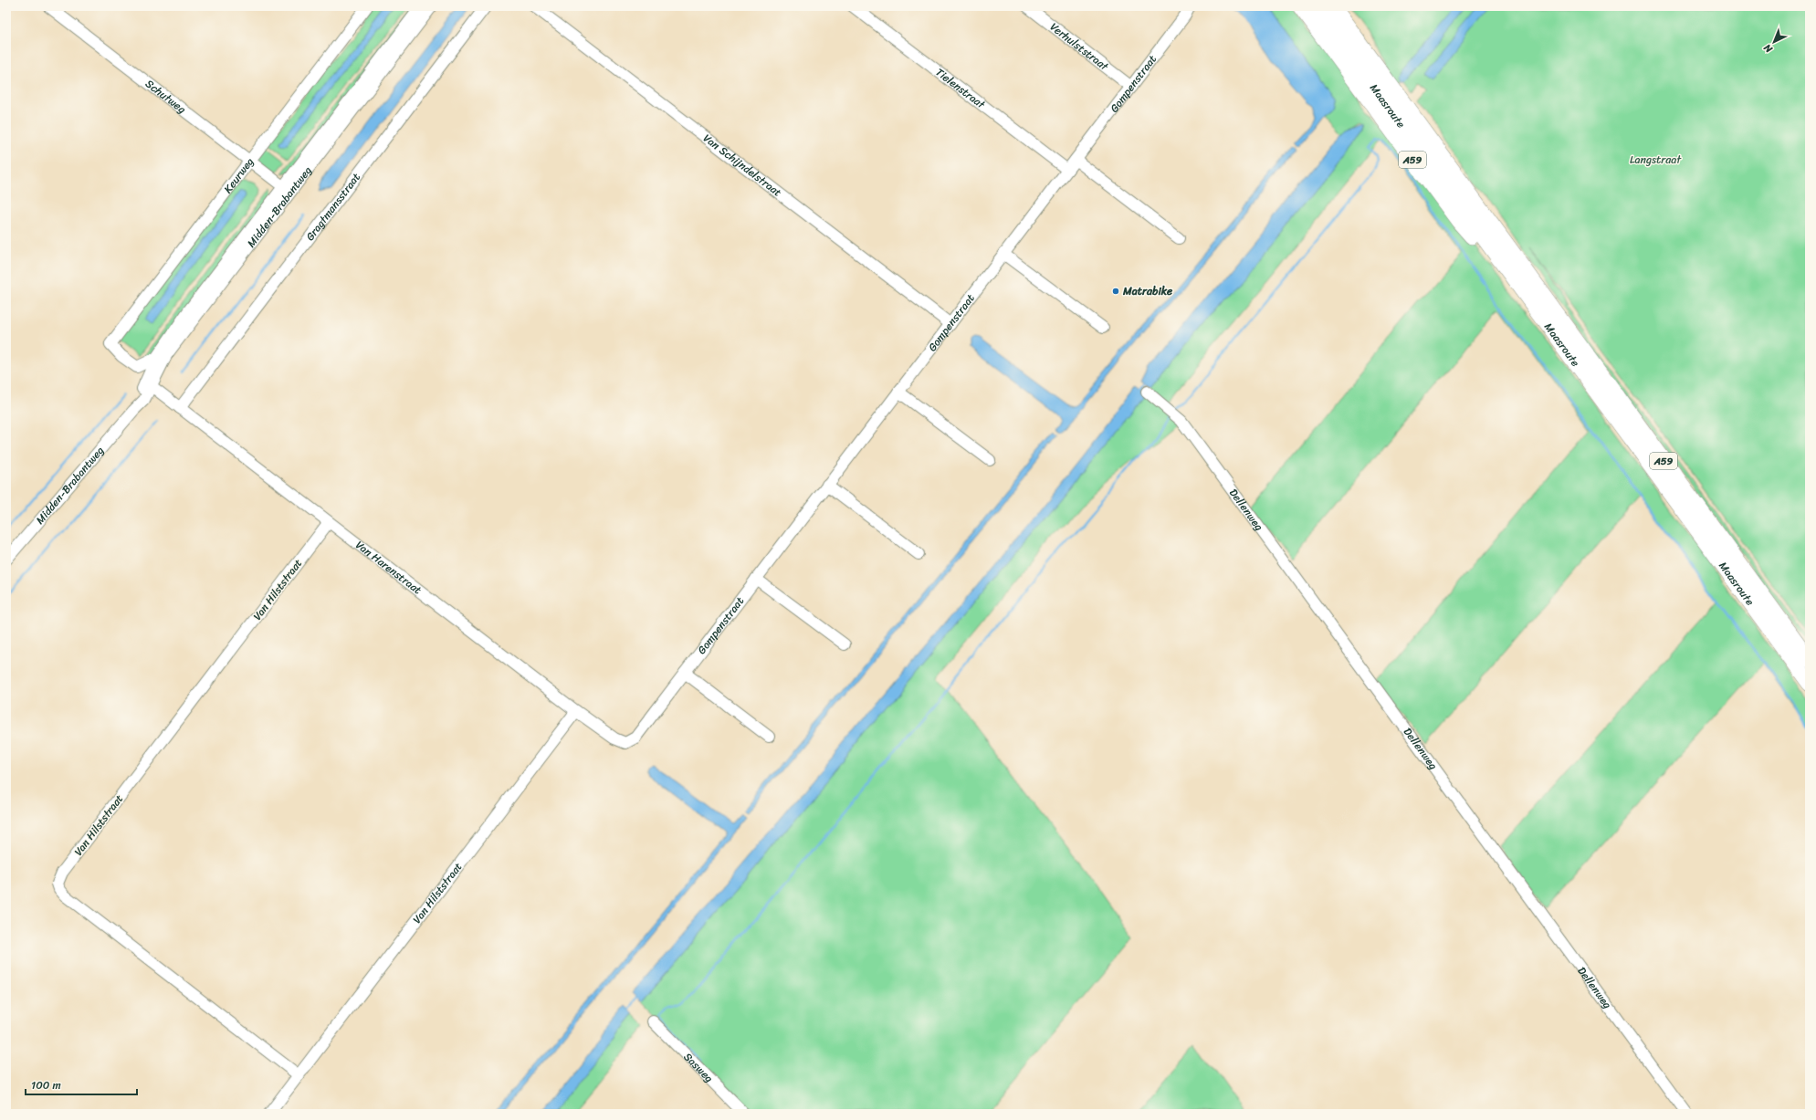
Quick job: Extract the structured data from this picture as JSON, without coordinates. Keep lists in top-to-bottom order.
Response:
{
  "streets": {
    "highway": ["Maasroute", "A59"],
    "street": [
      "Verhulststraat",
      "Gompenstraat",
      "Tielenstraat",
      "Schutweg",
      "Van Schijndelstraat",
      "Keurweg",
      "Midden-Brabantweg",
      "Gragtmansstraat",
      "Dellenweg",
      "Van Harenstraat",
      "Van Hilststraat",
      "Sasweg"
    ]
  },
  "crossings": [
    ["Verhulststraat", "Gompenstraat"],
    ["Gompenstraat", "Tielenstraat"],
    ["Gompenstraat", "Van Schijndelstraat"],
    ["Gompenstraat", "Van Harenstraat"],
    ["Schutweg", "Keurweg"],
    ["Schutweg", "Midden-Brabantweg"],
    ["Maasroute", "A59"],
    ["Keurweg", "Midden-Brabantweg"],
    ["Midden-Brabantweg", "Van Harenstraat"],
    ["Gragtmansstraat", "Van Harenstraat"],
    ["Van Harenstraat", "Van Hilststraat"]
  ],
  "parks": ["Langstraat"],
  "places": ["Matrabike"],
  "scale_bar": "100 m",
  "north": "bottom left"
}
